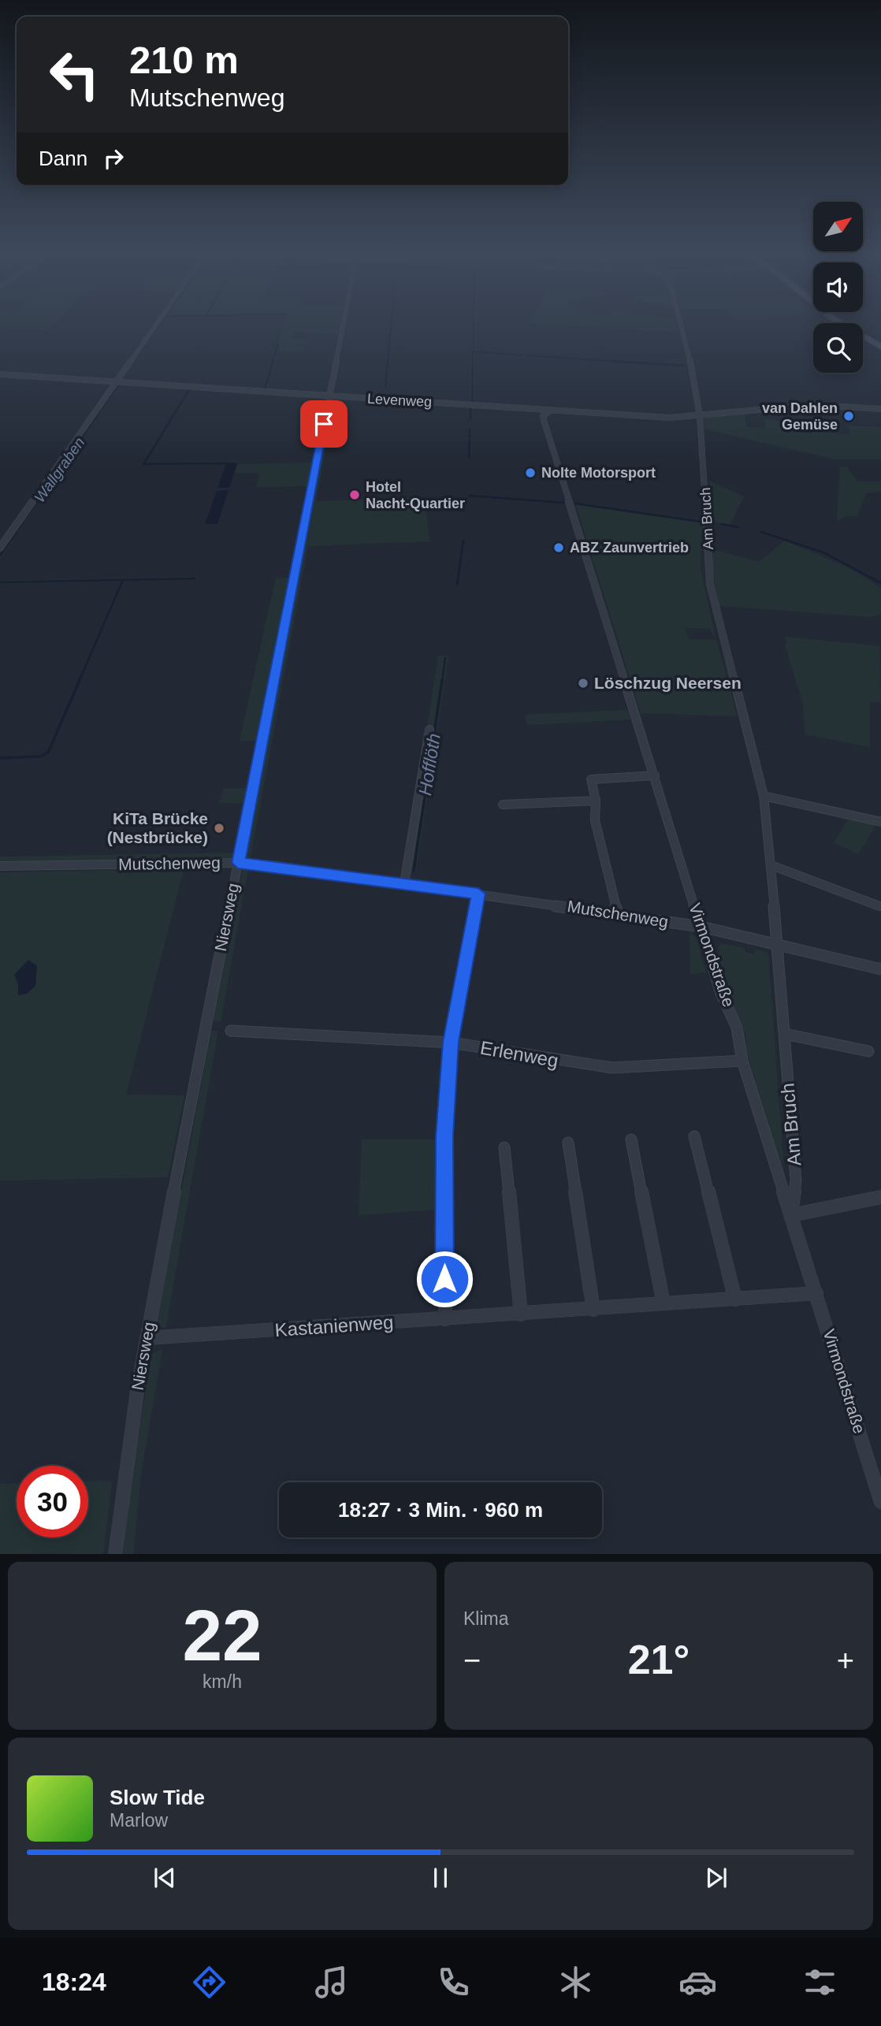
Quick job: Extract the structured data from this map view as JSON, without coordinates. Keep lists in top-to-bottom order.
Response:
{
  "streets": {
    "street": [
      "Levenweg",
      "Am Bruch",
      "Mutschenweg",
      "Niersweg",
      "Virmondstraße",
      "Erlenweg",
      "Kastanienweg"
    ]
  },
  "crossings": [
    ["Levenweg", "Am Bruch"],
    ["Levenweg", "Niersweg"],
    ["Levenweg", "Virmondstraße"],
    ["Am Bruch", "Mutschenweg"],
    ["Am Bruch", "Virmondstraße"],
    ["Mutschenweg", "Niersweg"],
    ["Mutschenweg", "Virmondstraße"],
    ["Niersweg", "Kastanienweg"],
    ["Virmondstraße", "Erlenweg"],
    ["Virmondstraße", "Kastanienweg"]
  ],
  "water": ["Wallgraben", "Hofflöth"],
  "places": [
    "van Dahlen Gemüse",
    "Nolte Motorsport",
    "Hotel Nacht-Quartier",
    "ABZ Zaunvertrieb",
    "Löschzug Neersen",
    "KiTa Brücke (Nestbrücke)"
  ],
  "north": "top right",
  "page": {
    "turn": ["210 m", "Mutschenweg"],
    "then": "Dann",
    "limit": "30",
    "trip": "18:27 · 3 Min. · 960 m",
    "tile": [
      ["22", "km/h"],
      "Klima"
    ],
    "heat": ["−", "21°", "+"],
    "song": ["Slow Tide", "Marlow"],
    "tabs": "18:24"
  }
}
